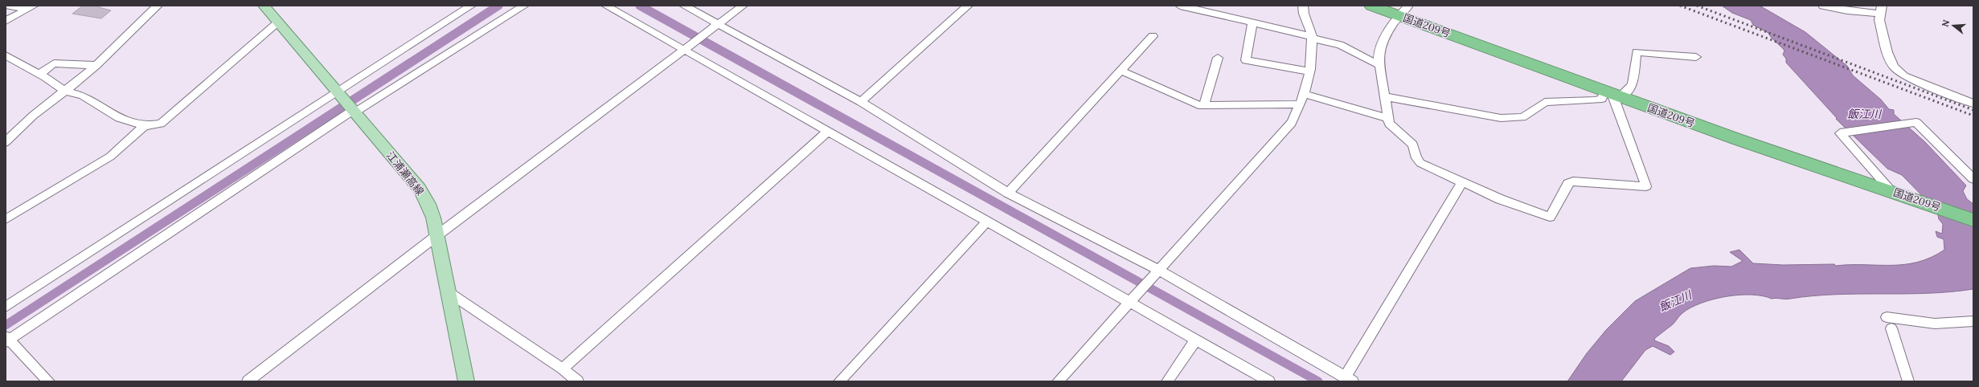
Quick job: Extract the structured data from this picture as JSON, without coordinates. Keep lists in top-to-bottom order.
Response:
{
  "streets": {
    "highway": ["国道209号"],
    "main road": ["江浦瀬高線"]
  },
  "water": ["飯江川"],
  "north": "left"
}
